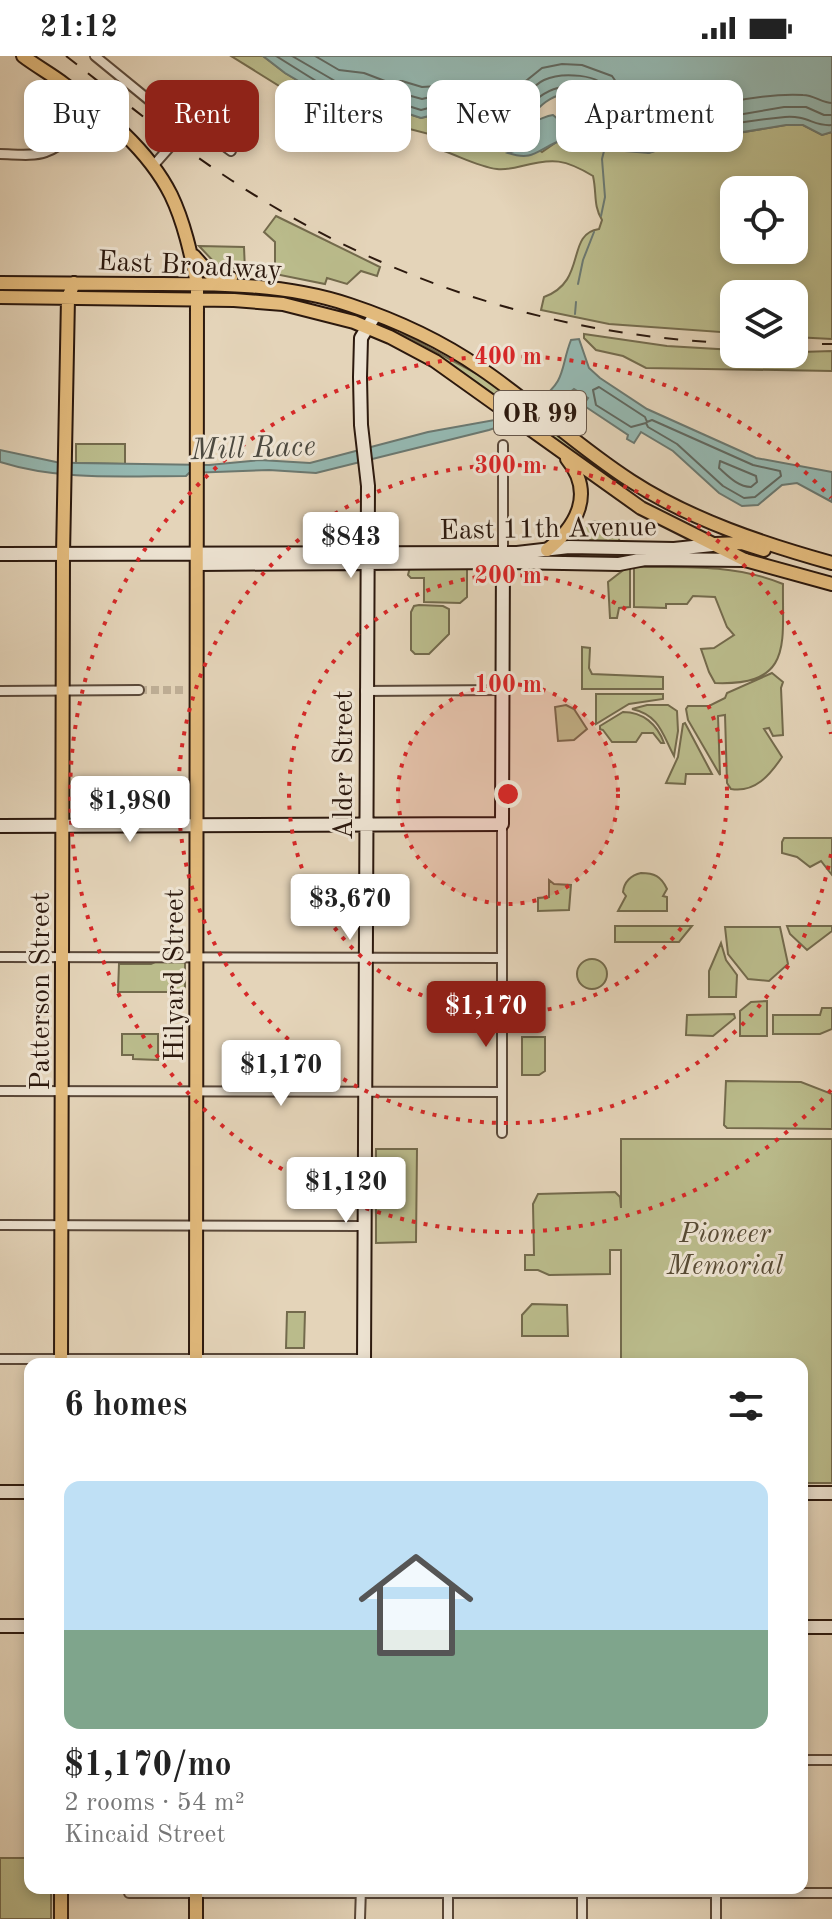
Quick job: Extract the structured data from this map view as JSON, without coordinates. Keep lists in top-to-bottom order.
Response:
{
  "streets": {
    "main road": [
      "East Broadway",
      "OR 99",
      "Hilyard Street",
      "Patterson Street"
    ],
    "street": ["East 11th Avenue", "Alder Street"]
  },
  "crossings": [
    ["East Broadway", "OR 99"],
    ["East Broadway", "Alder Street"],
    ["East Broadway", "Hilyard Street"],
    ["East Broadway", "Patterson Street"],
    ["OR 99", "East 11th Avenue"],
    ["OR 99", "Alder Street"],
    ["OR 99", "Hilyard Street"],
    ["East 11th Avenue", "Alder Street"],
    ["East 11th Avenue", "Hilyard Street"],
    ["East 11th Avenue", "Patterson Street"]
  ],
  "water": ["Mill Race"],
  "parks": ["Pioneer Memorial"],
  "page": {
    "status": "21:12",
    "chip": [
      "Buy",
      "Rent",
      "Filters",
      "New",
      "Apartment"
    ],
    "price": [
      "$843",
      "$1,980",
      "$3,670",
      "$1,170",
      "$1,170",
      "$1,120"
    ],
    "heading": "6 homes",
    "list": [
      {
        "name": "$1,170/mo",
        "note": "2 rooms · 54 m² · Kincaid Street"
      }
    ]
  },
  "rings": [
    "400 m",
    "300 m",
    "200 m",
    "100 m"
  ]
}
